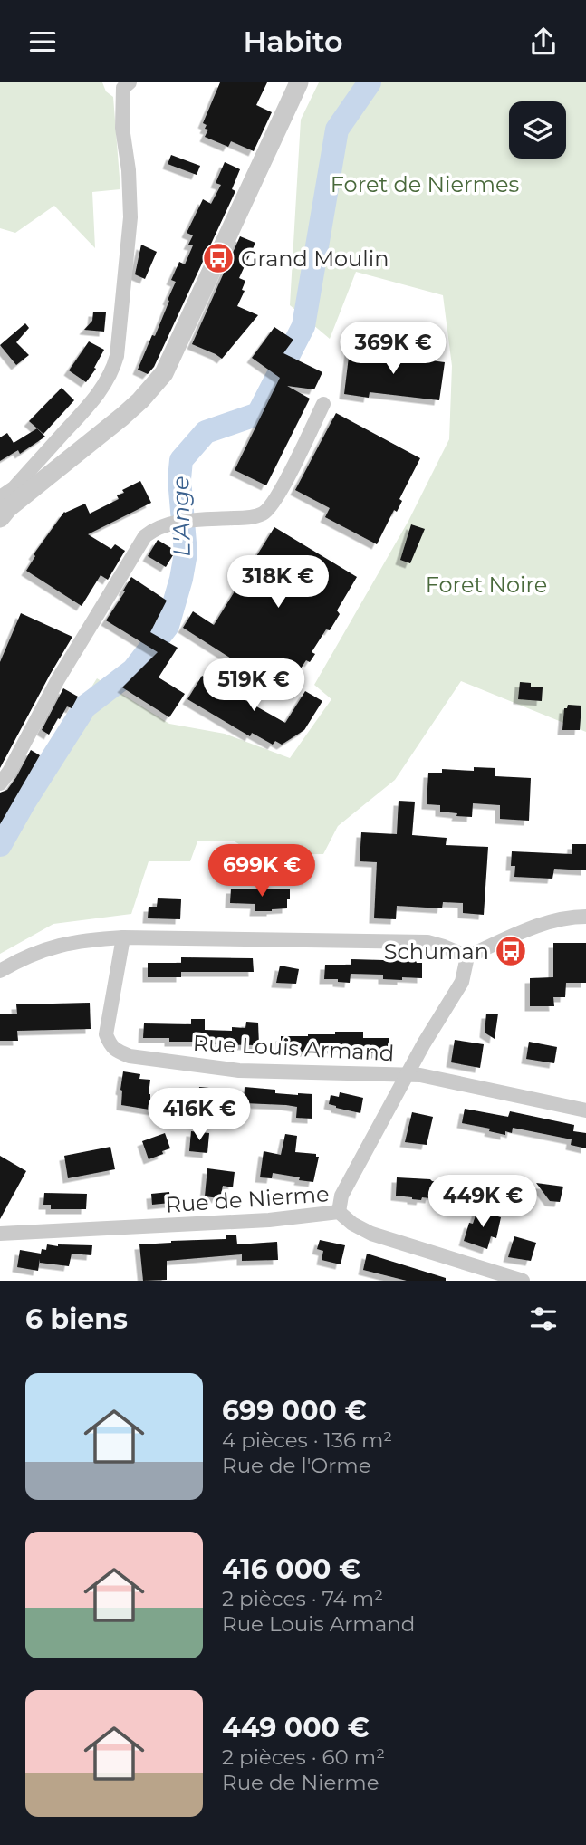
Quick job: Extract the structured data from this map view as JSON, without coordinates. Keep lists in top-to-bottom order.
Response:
{
  "streets": {
    "street": ["Rue Louis Armand", "Rue de Nierme"]
  },
  "water": ["L'Ange"],
  "parks": ["Foret de Niermes", "Foret Noire"],
  "places": {
    "bus stop": ["Grand Moulin", "Schuman"]
  },
  "page": {
    "header": "Habito",
    "price": [
      "369K €",
      "318K €",
      "519K €",
      "699K €",
      "416K €",
      "449K €"
    ],
    "heading": "6 biens",
    "list": [
      {
        "name": "699 000 €",
        "note": "4 pièces · 136 m² · Rue de l'Orme"
      },
      {
        "name": "416 000 €",
        "note": "2 pièces · 74 m² · Rue Louis Armand"
      },
      {
        "name": "449 000 €",
        "note": "2 pièces · 60 m² · Rue de Nierme"
      }
    ]
  }
}
